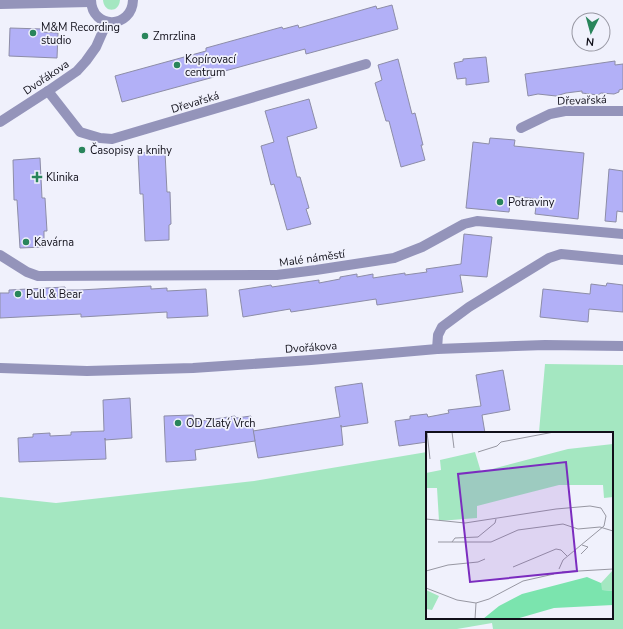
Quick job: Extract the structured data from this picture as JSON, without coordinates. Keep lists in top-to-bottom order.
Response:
{
  "streets": {
    "street": ["Dvořákova", "Dřevařská", "Malé náměstí"]
  },
  "crossings": [
    ["Dvořákova", "Dřevařská"]
  ],
  "places": {
    "other": [
      "M&M Recording studio",
      "Zmrzlina",
      "Kopírovací centrum",
      "Časopisy a knihy",
      "Potraviny",
      "Kavárna",
      "Pull & Bear",
      "OD Zlatý Vrch"
    ],
    "health": ["Klinika"]
  },
  "north": "bottom"
}
